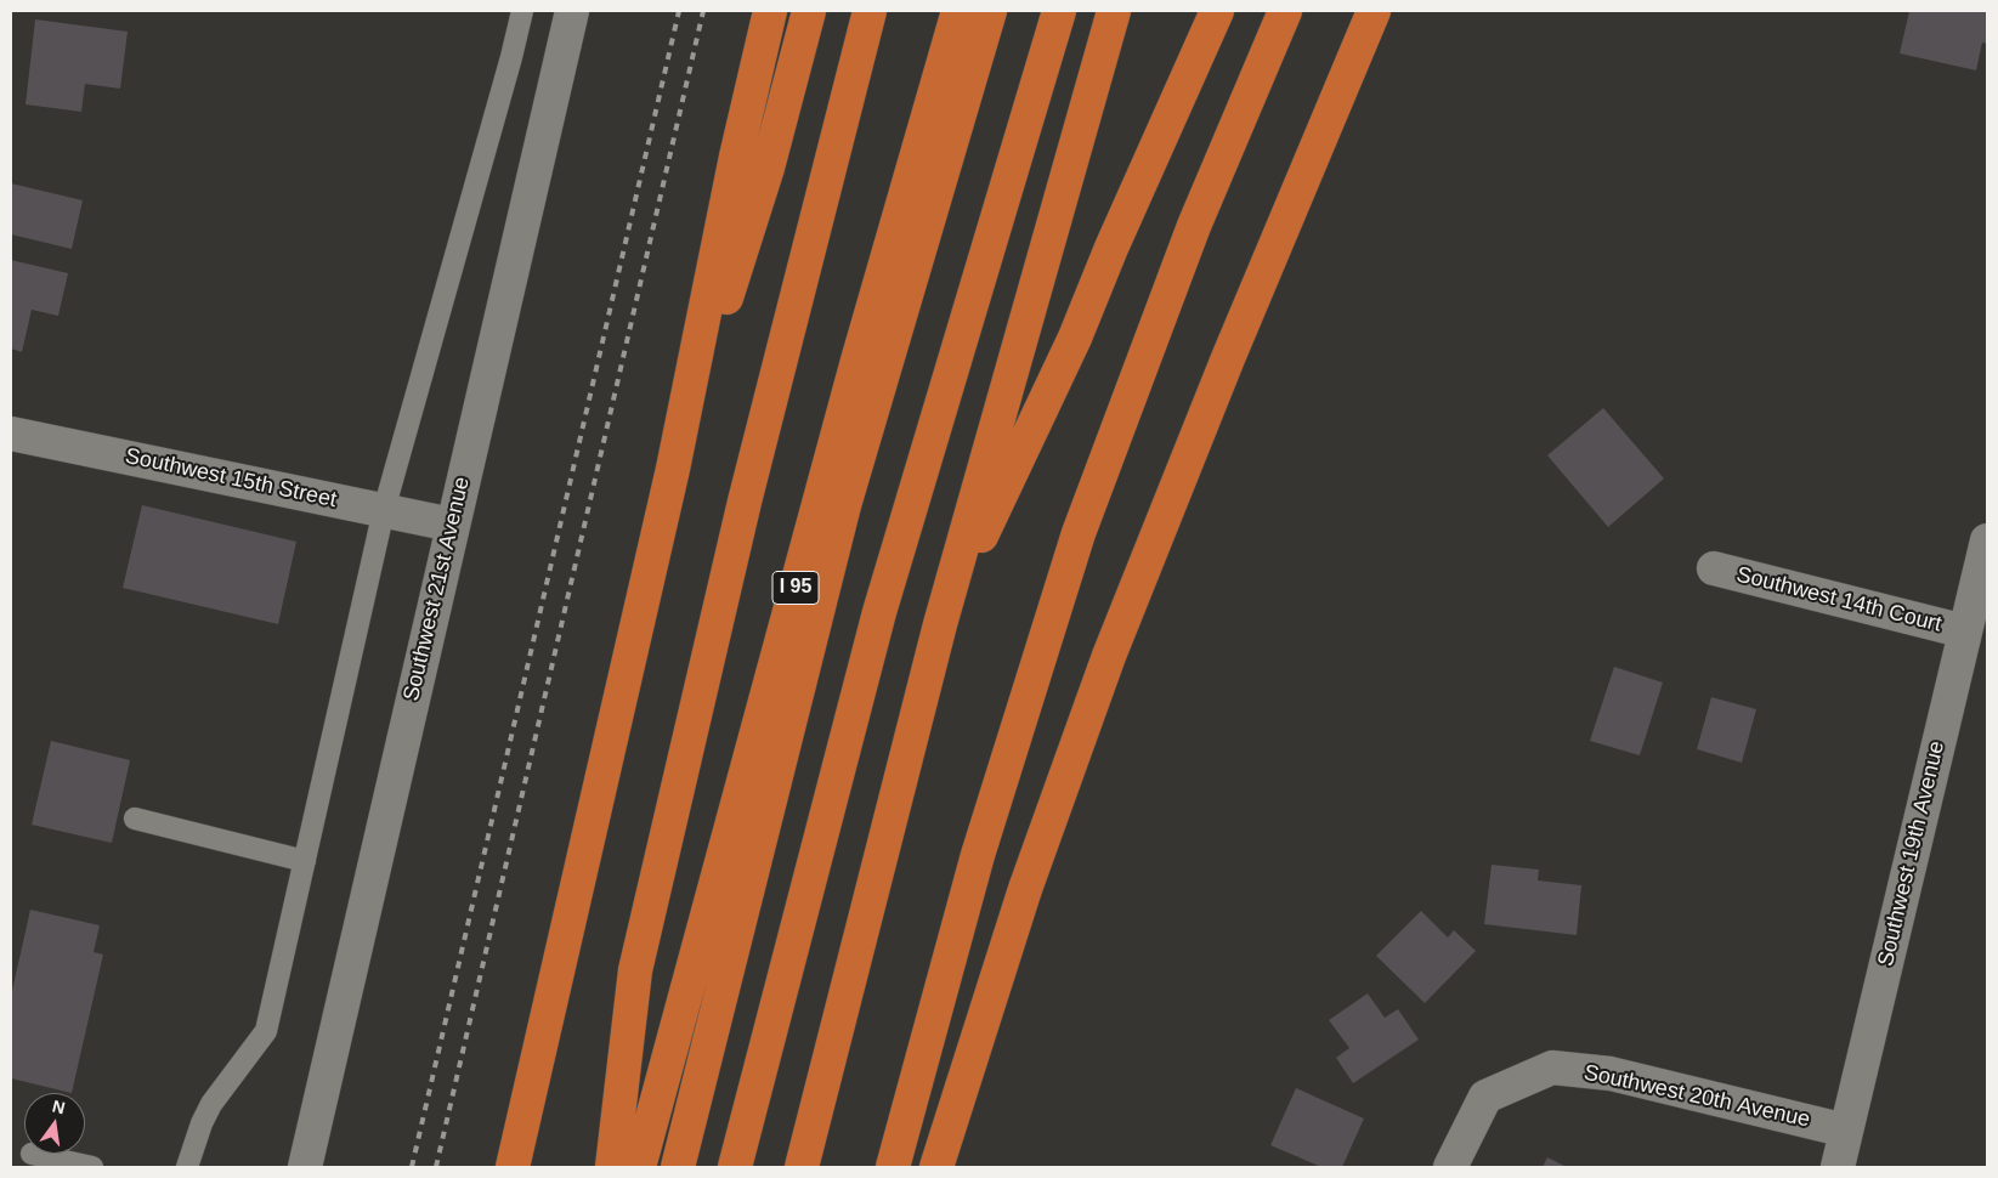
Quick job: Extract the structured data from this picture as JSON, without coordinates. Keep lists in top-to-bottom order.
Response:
{
  "streets": {
    "highway": ["I 95"],
    "street": [
      "Southwest 15th Street",
      "Southwest 21st Avenue",
      "Southwest 14th Court",
      "Southwest 19th Avenue",
      "Southwest 20th Avenue"
    ]
  },
  "crossings": [
    ["Southwest 15th Street", "Southwest 21st Avenue"],
    ["Southwest 14th Court", "Southwest 19th Avenue"],
    ["Southwest 19th Avenue", "Southwest 20th Avenue"]
  ],
  "north": "top"
}
